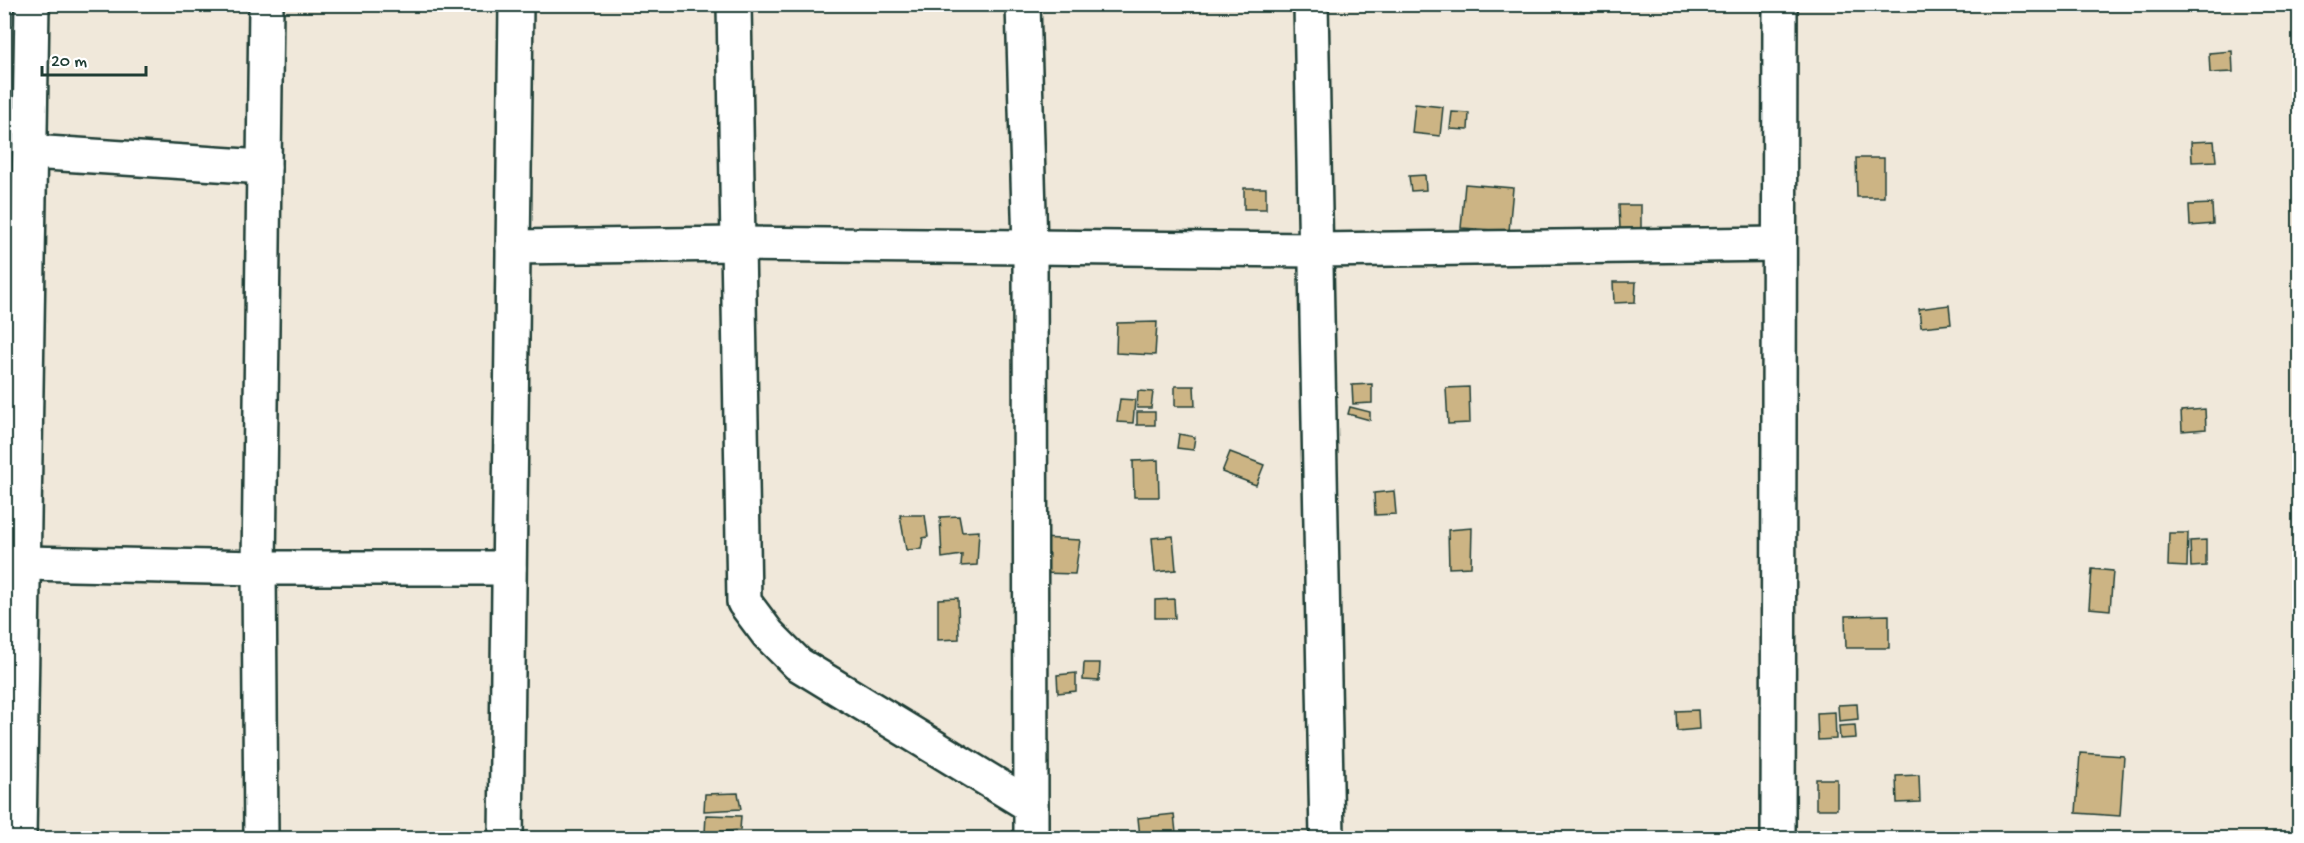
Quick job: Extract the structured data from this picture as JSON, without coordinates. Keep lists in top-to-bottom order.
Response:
{
  "scale_bar": "20 m"
}
